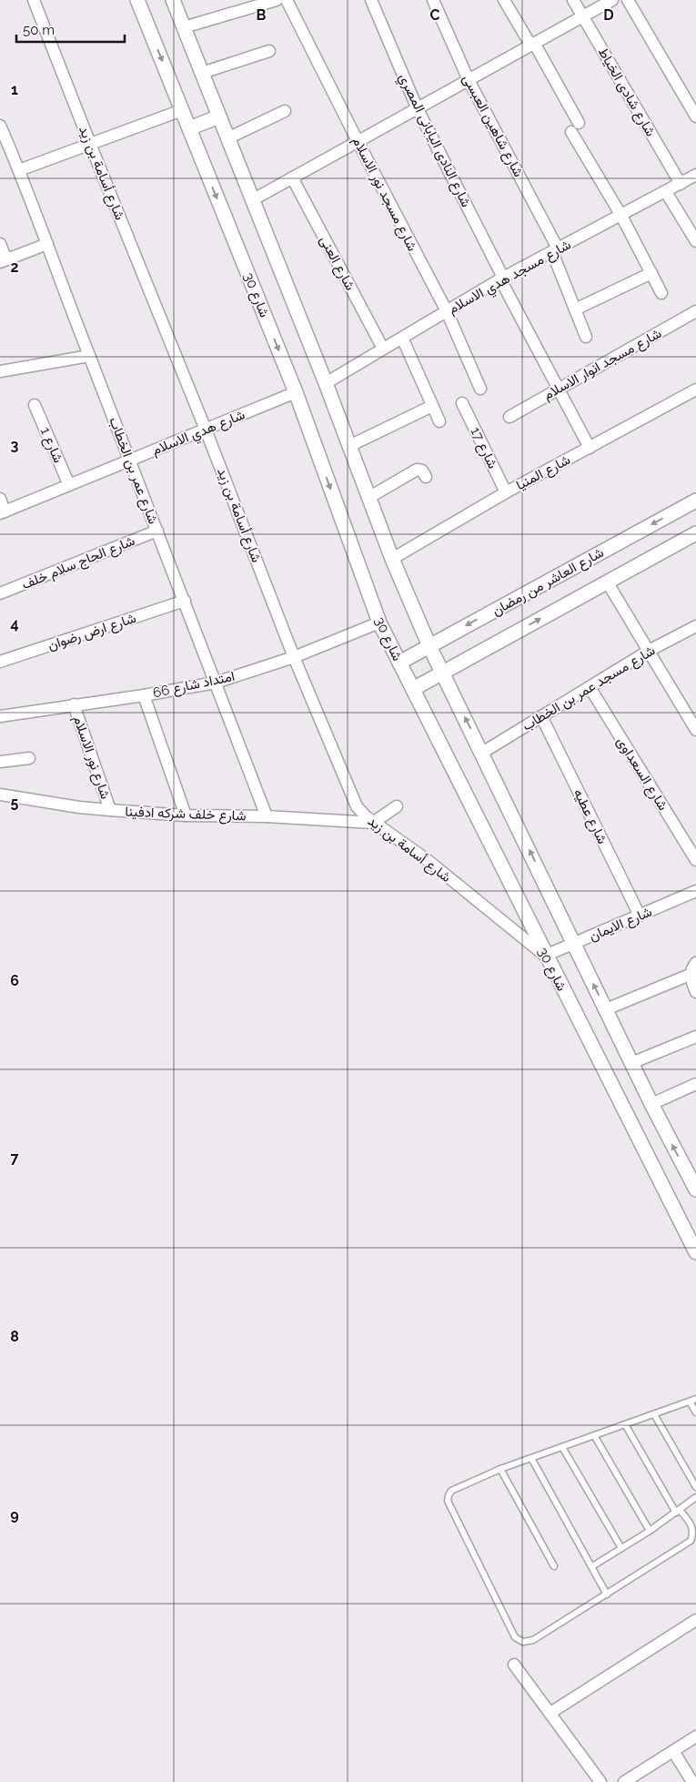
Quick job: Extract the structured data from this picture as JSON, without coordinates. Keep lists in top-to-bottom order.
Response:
{
  "streets": {
    "street": [
      "شارع شادى الخياط",
      "شارع شاهين العبسى",
      "شارع النادى اليابانى المصري",
      "شارع أسامة بن زيد",
      "شارع مسجد نور الاسلام",
      "شارع العنى",
      "شارع مسجد هدي الاسلام",
      "شارع 30",
      "شارع مسجد انوار الاسلام",
      "شارع هدي الاسلام",
      "شارع 1",
      "شارع 17",
      "شارع عمر بن الخطاب",
      "شارع المنيا",
      "شارع الحاج سلام خلف",
      "شارع العاشر من رمضان",
      "شارع ارض رضوان",
      "امتداد شارع 66",
      "شارع مسجد عمر بن الخطاب",
      "شارع نور الاسلام",
      "شارع السعداوى",
      "شارع خلف شركه ادفينا",
      "شارع عطيه",
      "شارع الايمان"
    ]
  },
  "crossings": [
    ["شارع شادى الخياط", "شارع مسجد هدي الاسلام"],
    ["شارع شاهين العبسى", "شارع مسجد هدي الاسلام"],
    ["شارع النادى اليابانى المصري", "شارع مسجد هدي الاسلام"],
    ["شارع النادى اليابانى المصري", "شارع مسجد انوار الاسلام"],
    ["شارع النادى اليابانى المصري", "شارع المنيا"],
    ["شارع أسامة بن زيد", "شارع 30"],
    ["شارع أسامة بن زيد", "شارع هدي الاسلام"],
    ["شارع أسامة بن زيد", "امتداد شارع 66"],
    ["شارع أسامة بن زيد", "شارع خلف شركه ادفينا"],
    ["شارع أسامة بن زيد", "شارع الايمان"],
    ["شارع مسجد نور الاسلام", "شارع مسجد هدي الاسلام"],
    ["شارع العنى", "شارع مسجد هدي الاسلام"],
    ["شارع 30", "شارع هدي الاسلام"],
    ["شارع 30", "شارع العاشر من رمضان"],
    ["شارع 30", "امتداد شارع 66"],
    ["شارع 30", "شارع الايمان"],
    ["شارع هدي الاسلام", "شارع 1"],
    ["شارع هدي الاسلام", "شارع عمر بن الخطاب"],
    ["شارع 17", "شارع المنيا"],
    ["شارع عمر بن الخطاب", "شارع الحاج سلام خلف"],
    ["شارع عمر بن الخطاب", "شارع ارض رضوان"],
    ["شارع عمر بن الخطاب", "امتداد شارع 66"],
    ["شارع عمر بن الخطاب", "شارع خلف شركه ادفينا"],
    ["امتداد شارع 66", "شارع نور الاسلام"],
    ["شارع مسجد عمر بن الخطاب", "شارع السعداوى"],
    ["شارع مسجد عمر بن الخطاب", "شارع عطيه"],
    ["شارع نور الاسلام", "شارع خلف شركه ادفينا"],
    ["شارع عطيه", "شارع الايمان"]
  ],
  "scale_bar": "50 m",
  "grid": {
    "columns": ["B", "C", "D"],
    "rows": [
      "1",
      "2",
      "3",
      "4",
      "5",
      "6",
      "7",
      "8",
      "9"
    ]
  }
}
